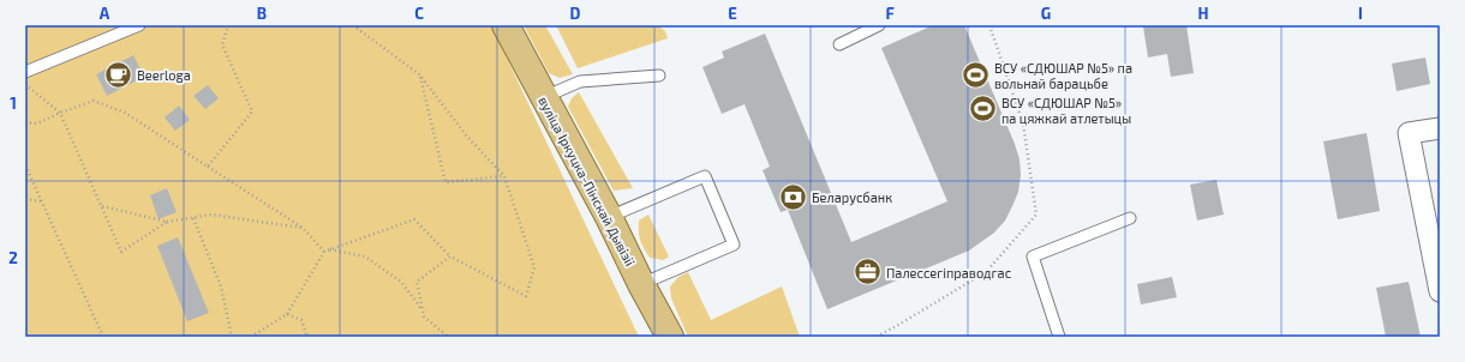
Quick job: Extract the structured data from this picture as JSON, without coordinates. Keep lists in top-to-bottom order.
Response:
{
  "streets": {
    "main road": ["вуліца Іркуцка-Пінскай Дывізіі"]
  },
  "places": {
    "cafe": ["Beerloga"],
    "sports": ["ВСУ «СДЮШАР №5» па вольнай барацьбе", "ВСУ «СДЮШАР №5» па цяжкай атлетыцы"],
    "bank": ["Беларусбанк"],
    "office": ["Палессегіправодгас"]
  },
  "grid": {
    "columns": [
      "A",
      "B",
      "C",
      "D",
      "E",
      "F",
      "G",
      "H",
      "I"
    ],
    "rows": ["1", "2"]
  }
}
